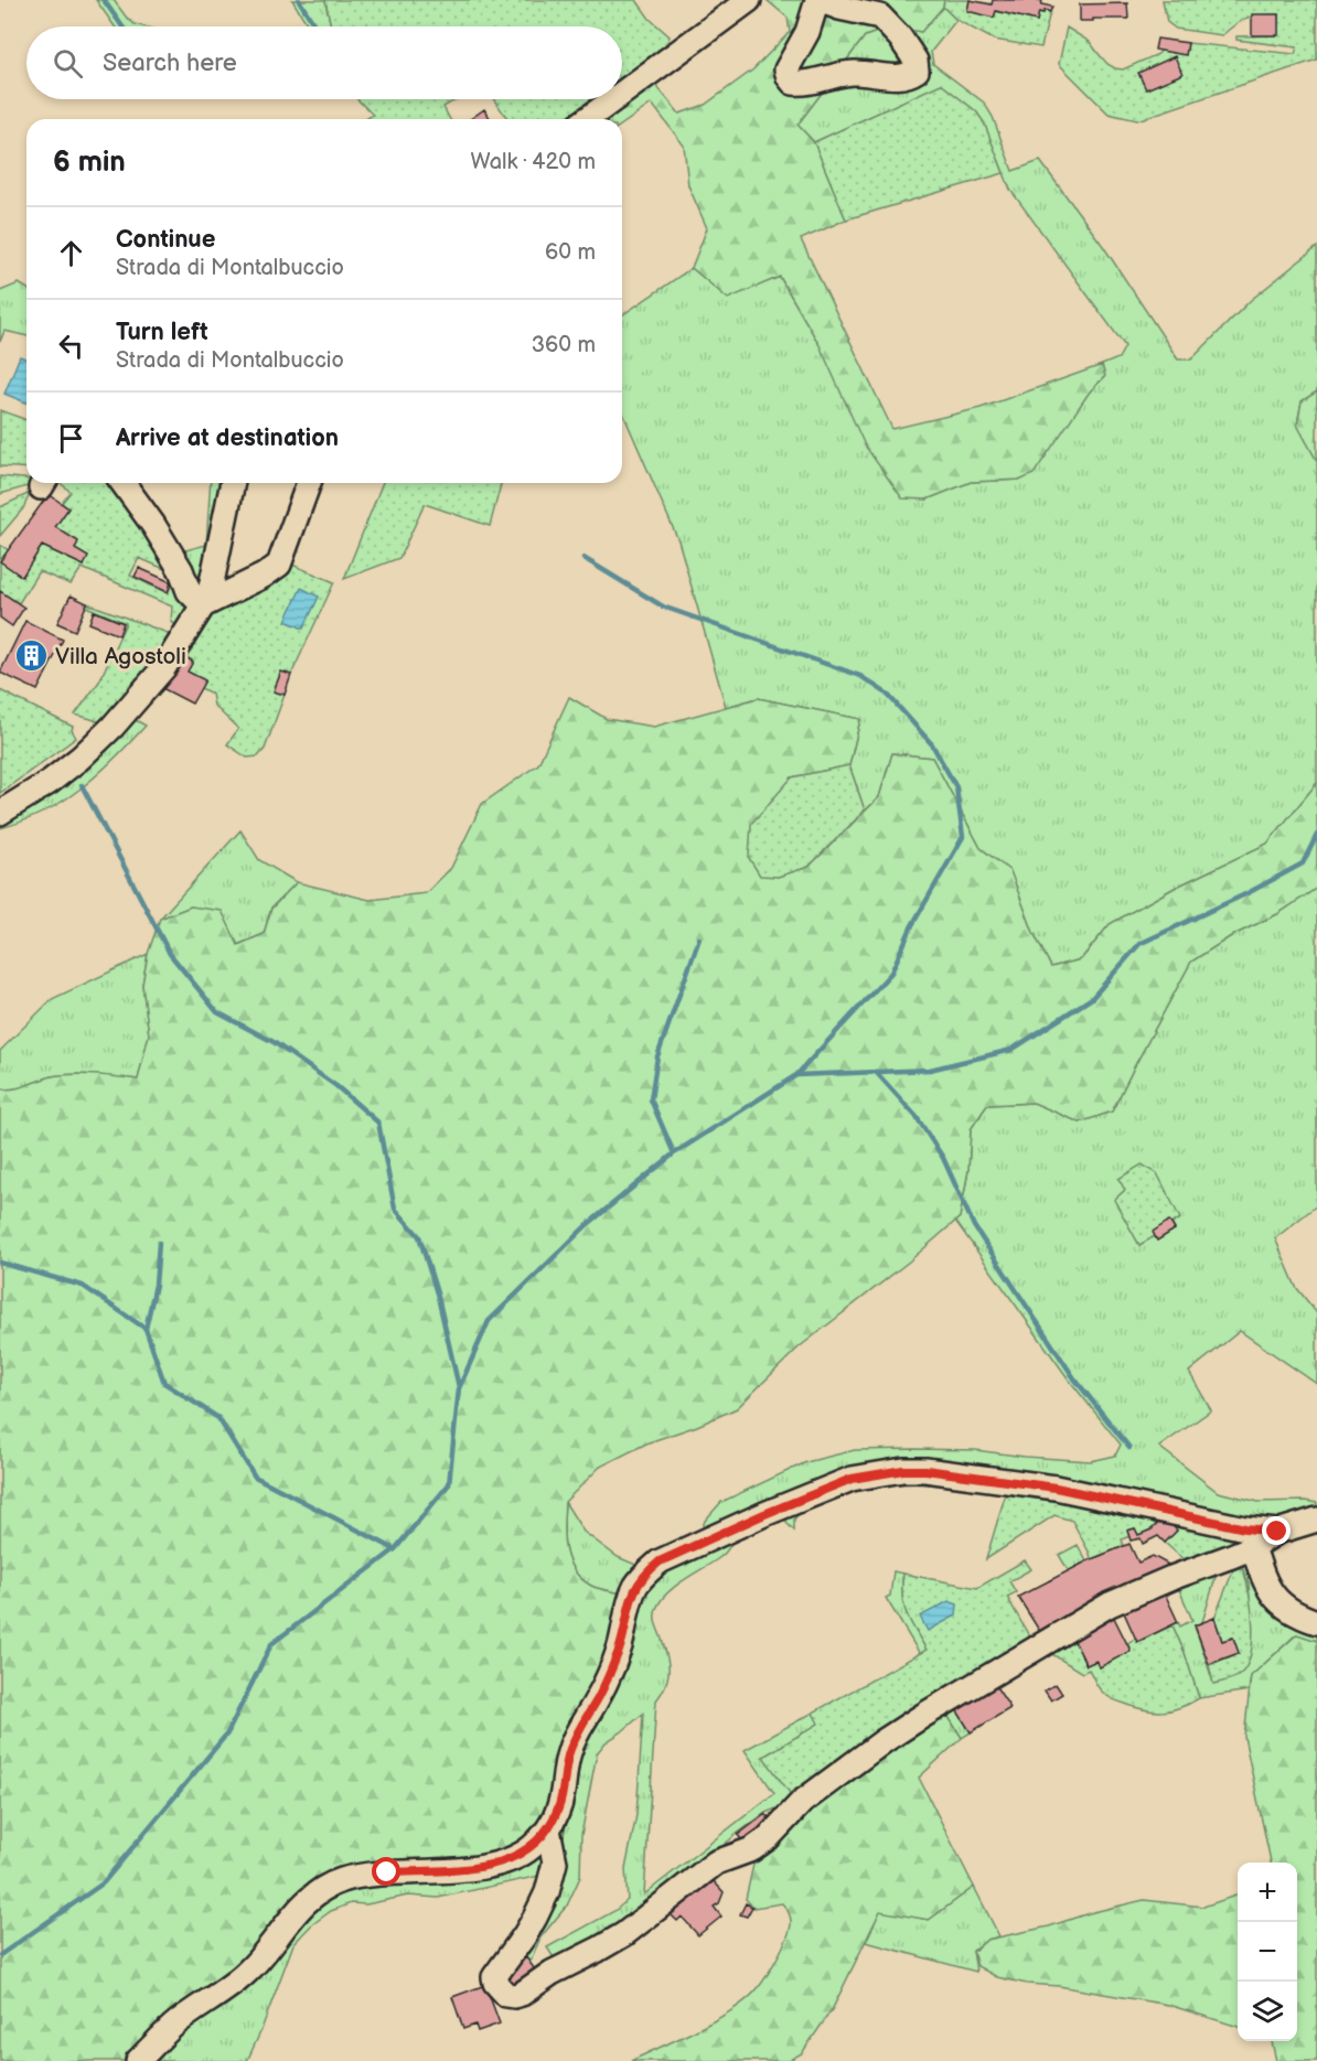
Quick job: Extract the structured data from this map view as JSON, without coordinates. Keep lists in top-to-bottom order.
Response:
{
  "places": {
    "building": ["Villa Agostoli"]
  },
  "page": {
    "search": "Search here",
    "heading": ["6 min", "Walk · 420 m"],
    "list": [
      ["Continue", "Strada di Montalbuccio", "60 m"],
      ["Turn left", "Strada di Montalbuccio", "360 m"],
      "Arrive at destination"
    ],
    "map_buttons": ["+", "−"]
  }
}
